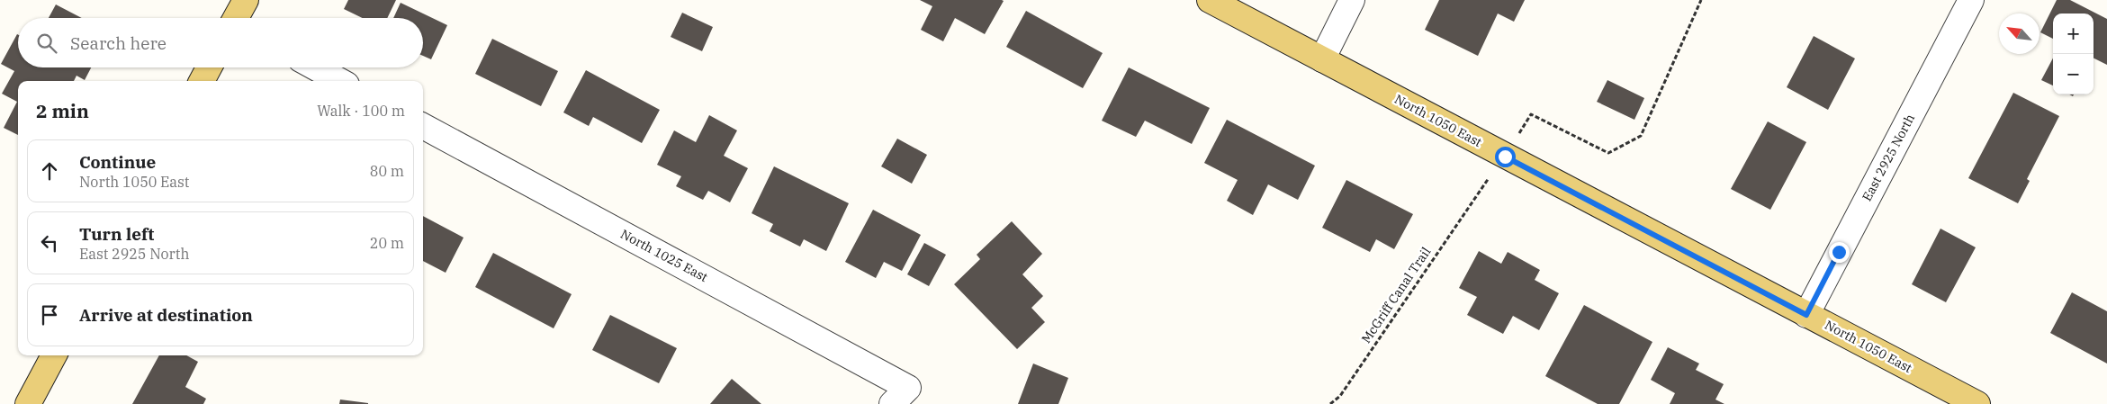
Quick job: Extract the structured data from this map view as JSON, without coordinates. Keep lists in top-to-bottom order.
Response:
{
  "streets": {
    "main road": ["North 1050 East"],
    "street": ["East 2925 North", "North 1025 East"],
    "path": ["McGriff Canal Trail"]
  },
  "crossings": [
    ["North 1050 East", "East 2925 North"]
  ],
  "north": "top left",
  "page": {
    "map_buttons": ["+", "−"],
    "search": "Search here",
    "heading": ["2 min", "Walk · 100 m"],
    "list": [
      ["Continue", "North 1050 East", "80 m"],
      ["Turn left", "East 2925 North", "20 m"],
      "Arrive at destination"
    ]
  }
}
